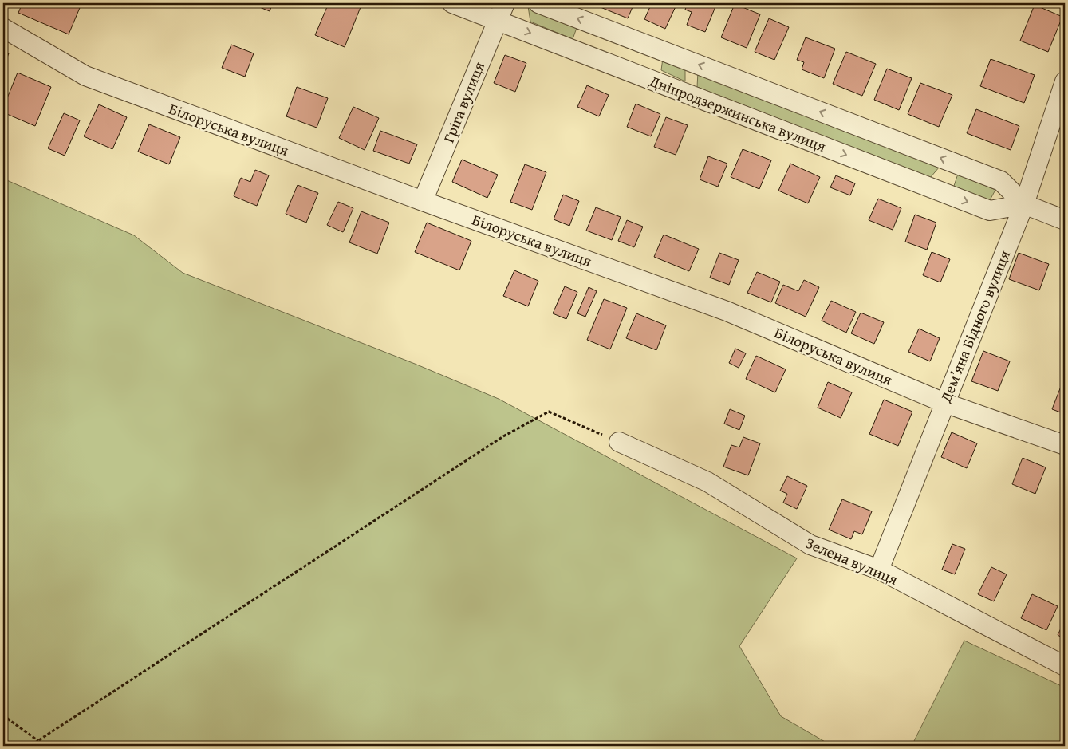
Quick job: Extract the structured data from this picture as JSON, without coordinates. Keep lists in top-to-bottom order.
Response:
{
  "streets": {
    "street": [
      "Гріга вулиця",
      "Дніпродзержинська вулиця",
      "Білоруська вулиця",
      "Дем’яна Бідного вулиця",
      "Зелена вулиця"
    ]
  },
  "crossings": [
    ["Гріга вулиця", "Дніпродзержинська вулиця"],
    ["Гріга вулиця", "Білоруська вулиця"],
    ["Дніпродзержинська вулиця", "Дем’яна Бідного вулиця"],
    ["Білоруська вулиця", "Дем’яна Бідного вулиця"],
    ["Дем’яна Бідного вулиця", "Зелена вулиця"]
  ]
}
